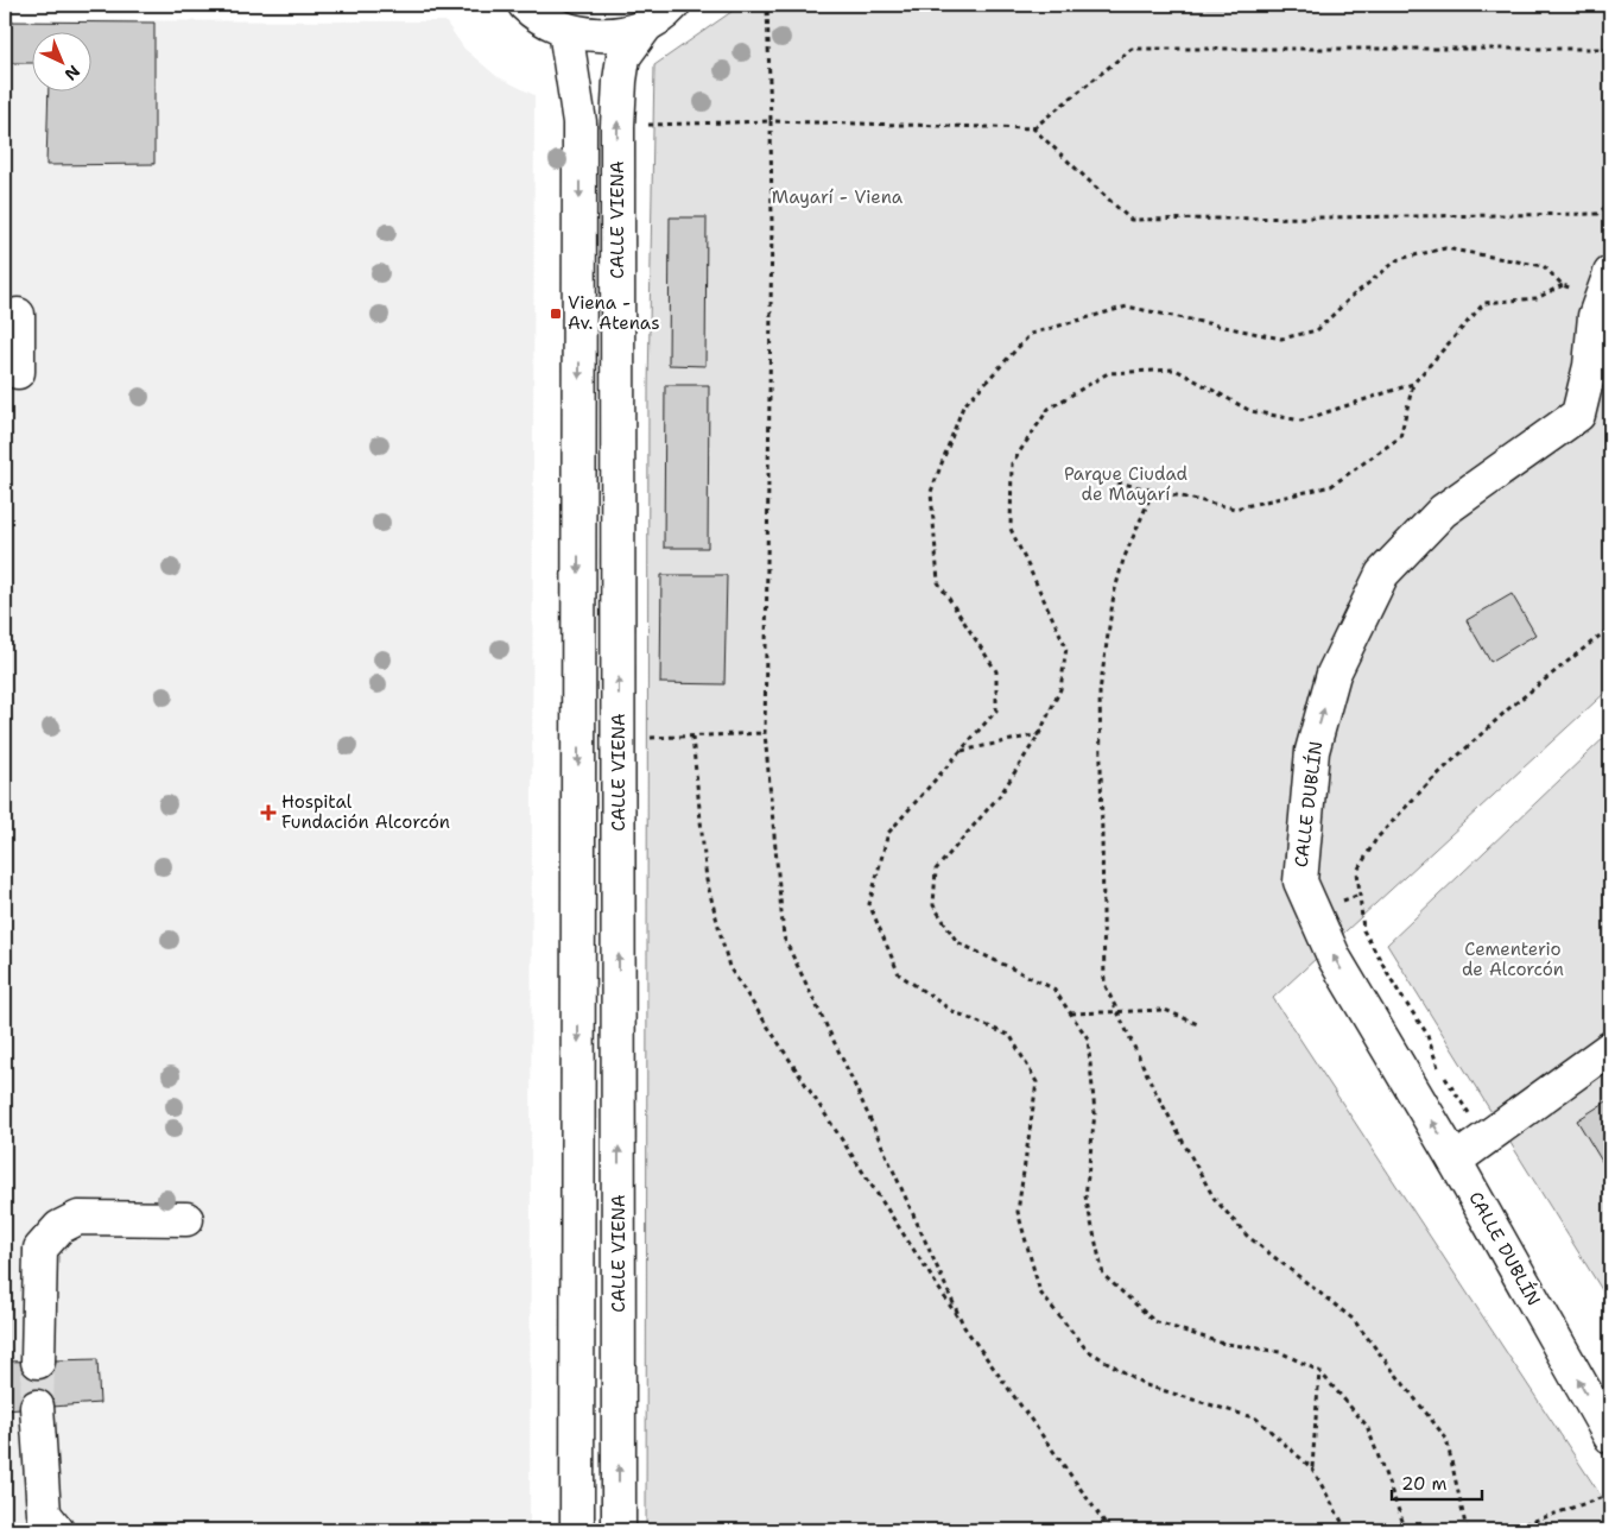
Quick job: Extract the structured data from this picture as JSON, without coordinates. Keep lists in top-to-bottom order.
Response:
{
  "streets": {
    "street": ["CALLE VIENA", "CALLE DUBLÍN"]
  },
  "one_way": ["CALLE DUBLÍN"],
  "parks": ["Mayarí - Viena", "Parque Ciudad de Mayarí", "Cementerio de Alcorcón"],
  "places": {
    "transit": ["Viena - Av. Atenas"],
    "health": ["Hospital Fundación Alcorcón"]
  },
  "scale_bar": "20 m",
  "north": "bottom right"
}
